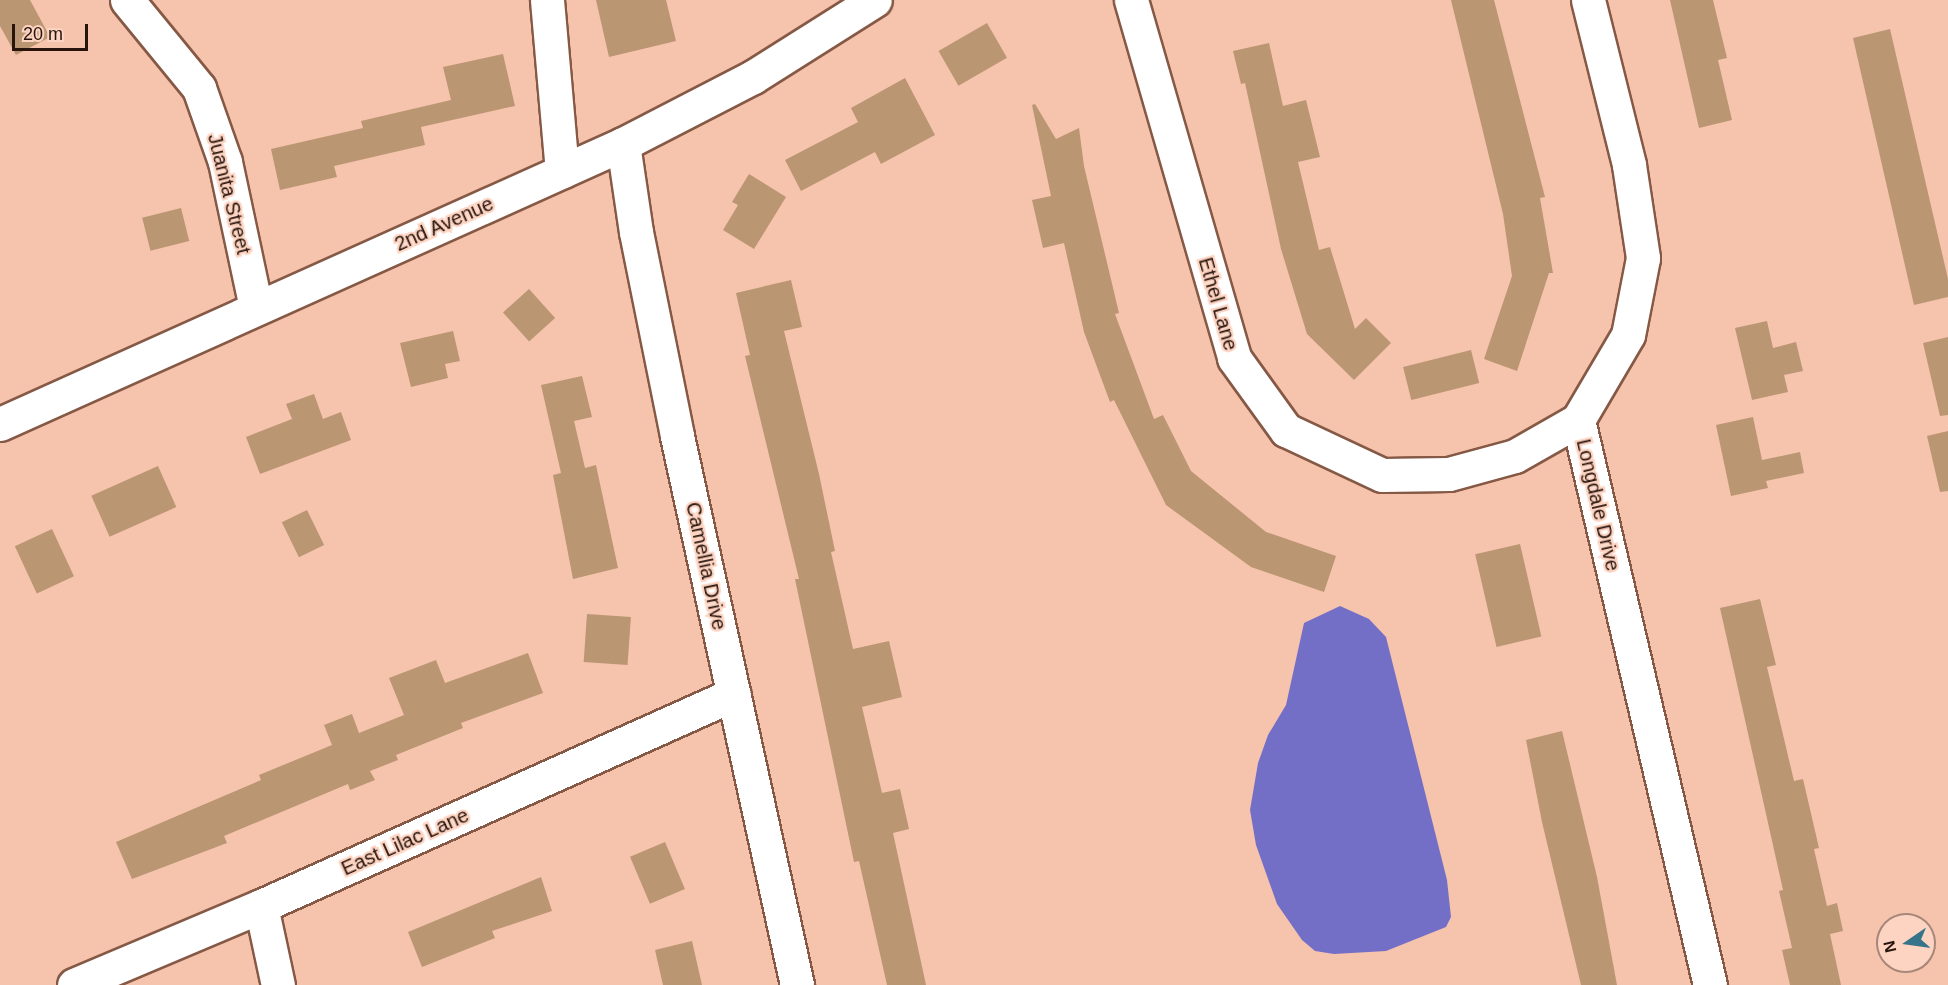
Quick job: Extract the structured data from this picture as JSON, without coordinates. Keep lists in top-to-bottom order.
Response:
{
  "streets": {
    "street": [
      "Juanita Street",
      "2nd Avenue",
      "Ethel Lane",
      "Longdale Drive",
      "Camellia Drive",
      "East Lilac Lane"
    ]
  },
  "crossings": [
    ["Juanita Street", "2nd Avenue"],
    ["2nd Avenue", "Camellia Drive"],
    ["Ethel Lane", "Longdale Drive"],
    ["Camellia Drive", "East Lilac Lane"]
  ],
  "scale_bar": "20 m",
  "north": "left"
}
